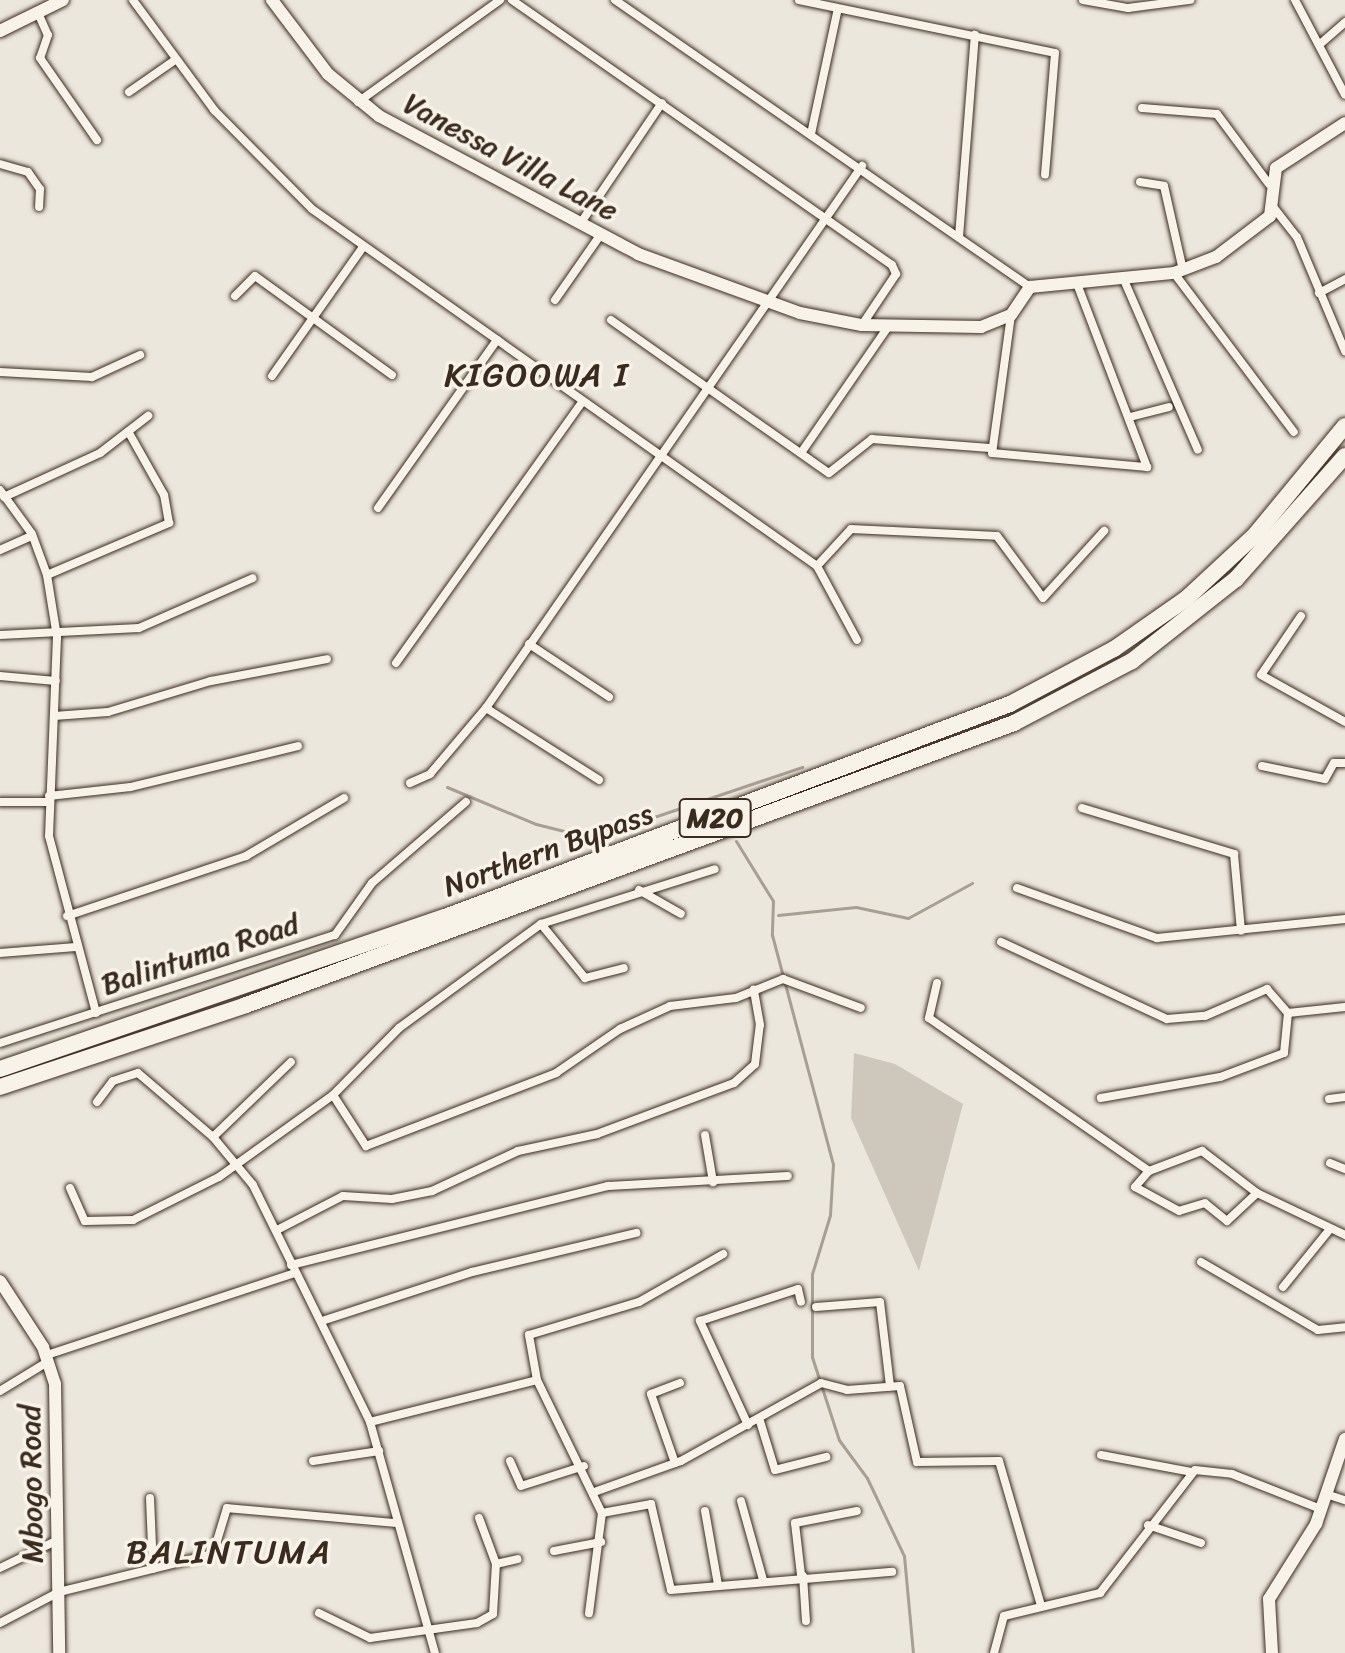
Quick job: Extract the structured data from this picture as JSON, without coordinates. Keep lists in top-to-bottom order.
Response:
{
  "streets": {
    "highway": ["M20", "Northern Bypass"],
    "street": ["Vanessa Villa Lane", "Balintuma Road", "Mbogo Road"]
  },
  "districts": ["KIGOOWA I", "BALINTUMA"]
}
